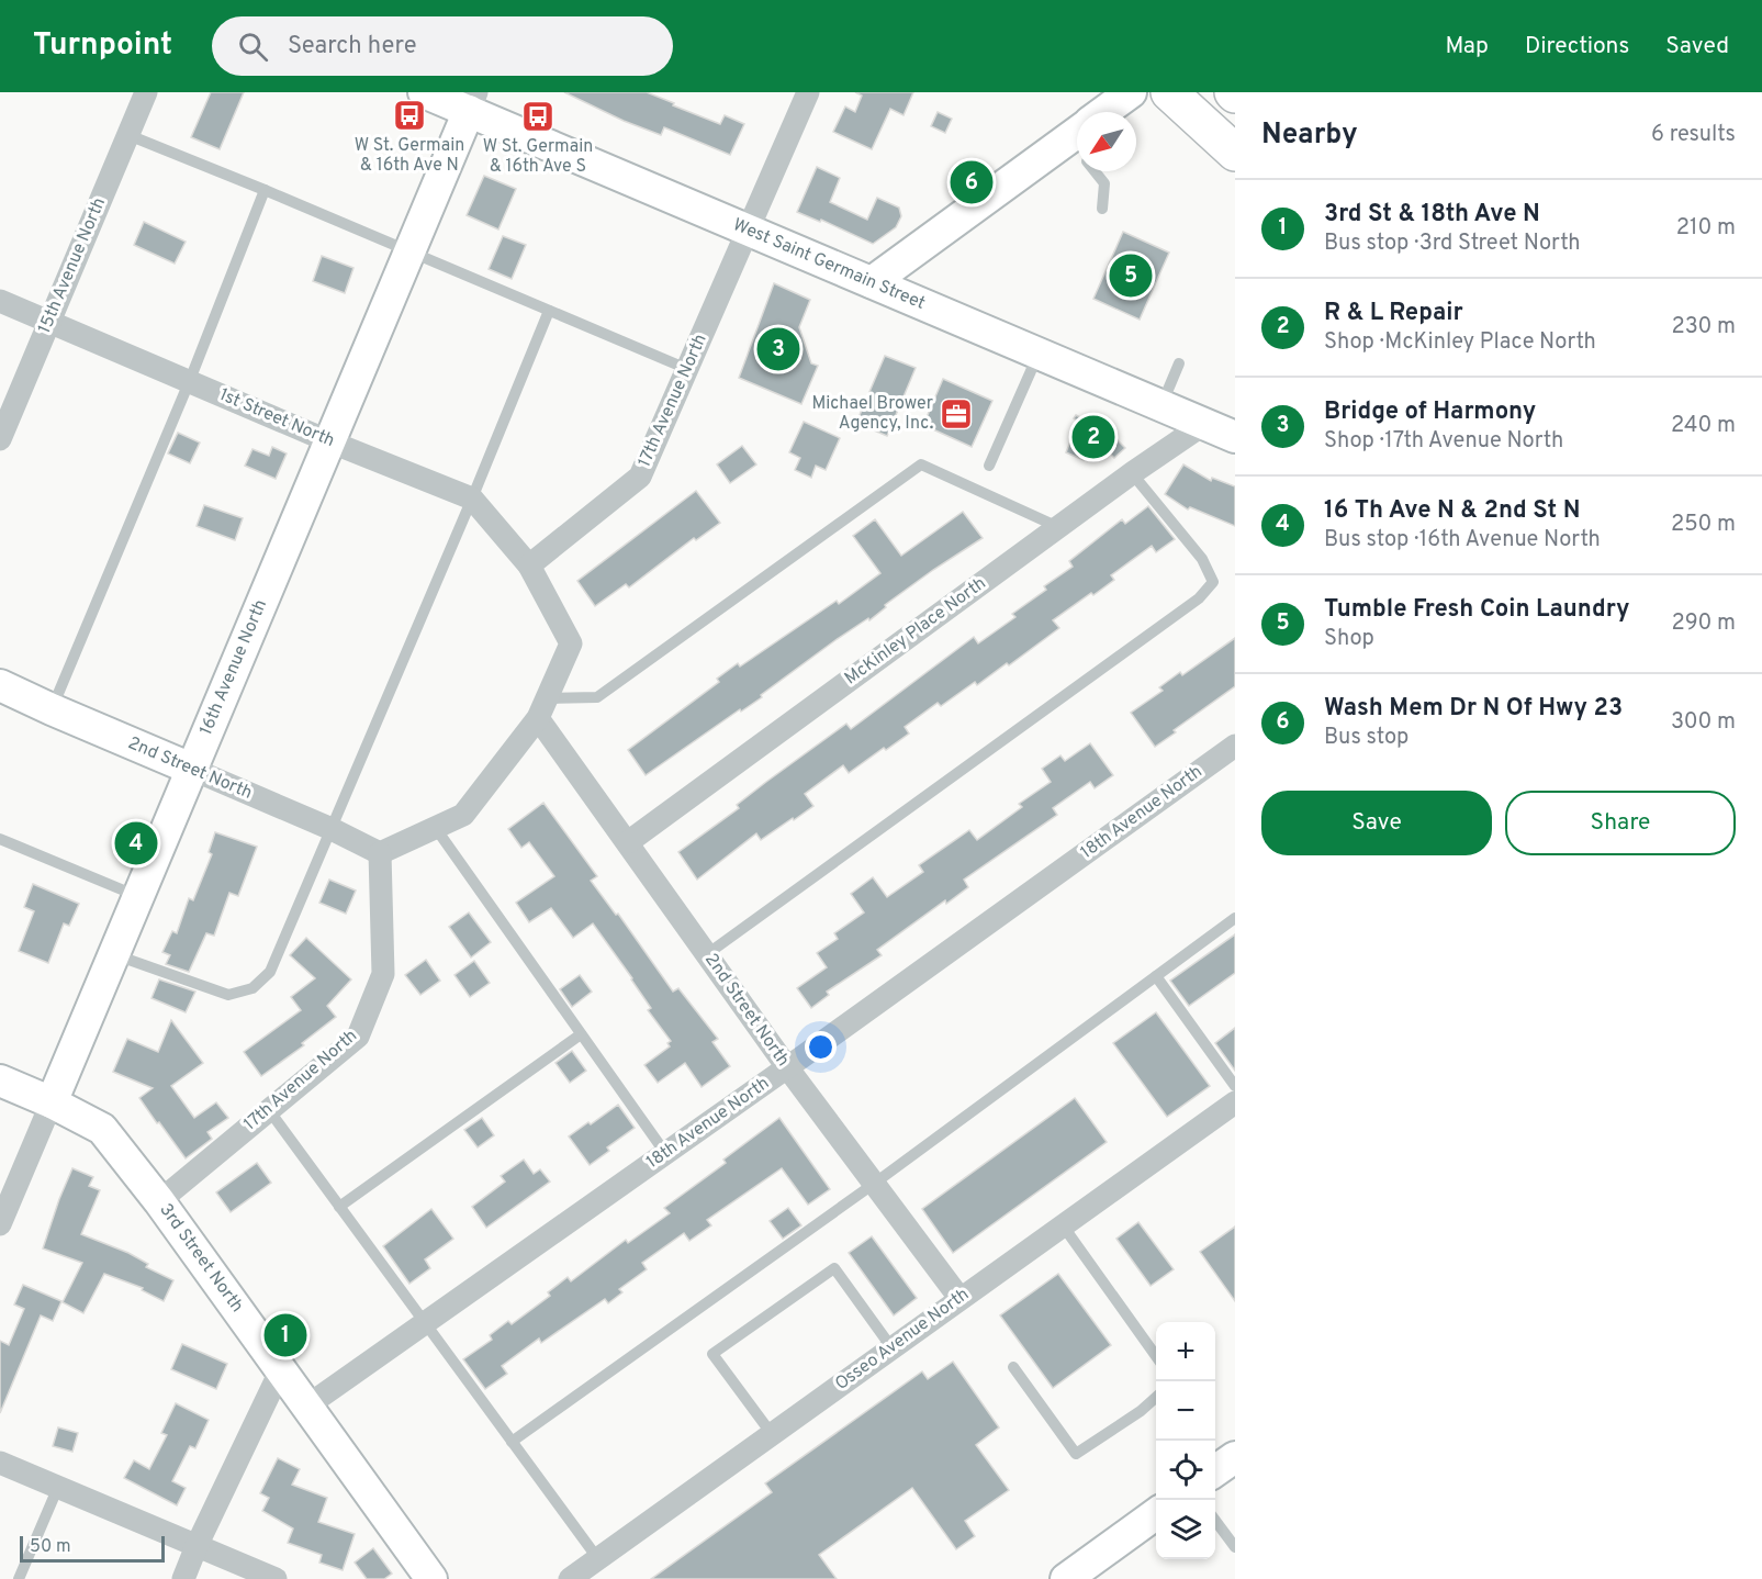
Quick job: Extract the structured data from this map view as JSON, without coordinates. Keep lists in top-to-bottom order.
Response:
{
  "streets": {
    "street": [
      "West Saint Germain Street",
      "15th Avenue North",
      "17th Avenue North",
      "1st Street North",
      "McKinley Place North",
      "16th Avenue North",
      "2nd Street North",
      "18th Avenue North",
      "3rd Street North",
      "Osseo Avenue North"
    ]
  },
  "crossings": [
    ["West Saint Germain Street", "17th Avenue North"],
    ["West Saint Germain Street", "McKinley Place North"],
    ["West Saint Germain Street", "16th Avenue North"],
    ["15th Avenue North", "1st Street North"],
    ["17th Avenue North", "1st Street North"],
    ["17th Avenue North", "2nd Street North"],
    ["17th Avenue North", "3rd Street North"],
    ["1st Street North", "16th Avenue North"],
    ["McKinley Place North", "2nd Street North"],
    ["16th Avenue North", "2nd Street North"],
    ["16th Avenue North", "3rd Street North"],
    ["2nd Street North", "18th Avenue North"],
    ["2nd Street North", "Osseo Avenue North"],
    ["18th Avenue North", "3rd Street North"]
  ],
  "places": {
    "bus stop": ["W St. Germain & 16th Ave N", "W St. Germain & 16th Ave S"],
    "office": ["Michael Brower Agency, Inc."]
  },
  "scale_bar": "50 m",
  "north": "bottom left",
  "page": {
    "header": "Turnpoint",
    "search": "Search here",
    "nav": ["Map", "Directions", "Saved"],
    "heading": ["Nearby", "6 results"],
    "pins": [
      "6",
      "5",
      "3",
      "2",
      "4",
      "1"
    ],
    "list": [
      {
        "mark": "1",
        "name": "3rd St & 18th Ave N",
        "note": "Bus stop · 3rd Street North",
        "value": "210 m"
      },
      {
        "mark": "2",
        "name": "R & L Repair",
        "note": "Shop · McKinley Place North",
        "value": "230 m"
      },
      {
        "mark": "3",
        "name": "Bridge of Harmony",
        "note": "Shop · 17th Avenue North",
        "value": "240 m"
      },
      {
        "mark": "4",
        "name": "16 Th Ave N & 2nd St N",
        "note": "Bus stop · 16th Avenue North",
        "value": "250 m"
      },
      {
        "mark": "5",
        "name": "Tumble Fresh Coin Laundry",
        "note": "Shop",
        "value": "290 m"
      },
      {
        "mark": "6",
        "name": "Wash Mem Dr N Of Hwy 23",
        "note": "Bus stop",
        "value": "300 m"
      }
    ],
    "buttons": ["Save", "Share"],
    "map_buttons": ["+", "−"],
    "scale": "50 m"
  }
}
